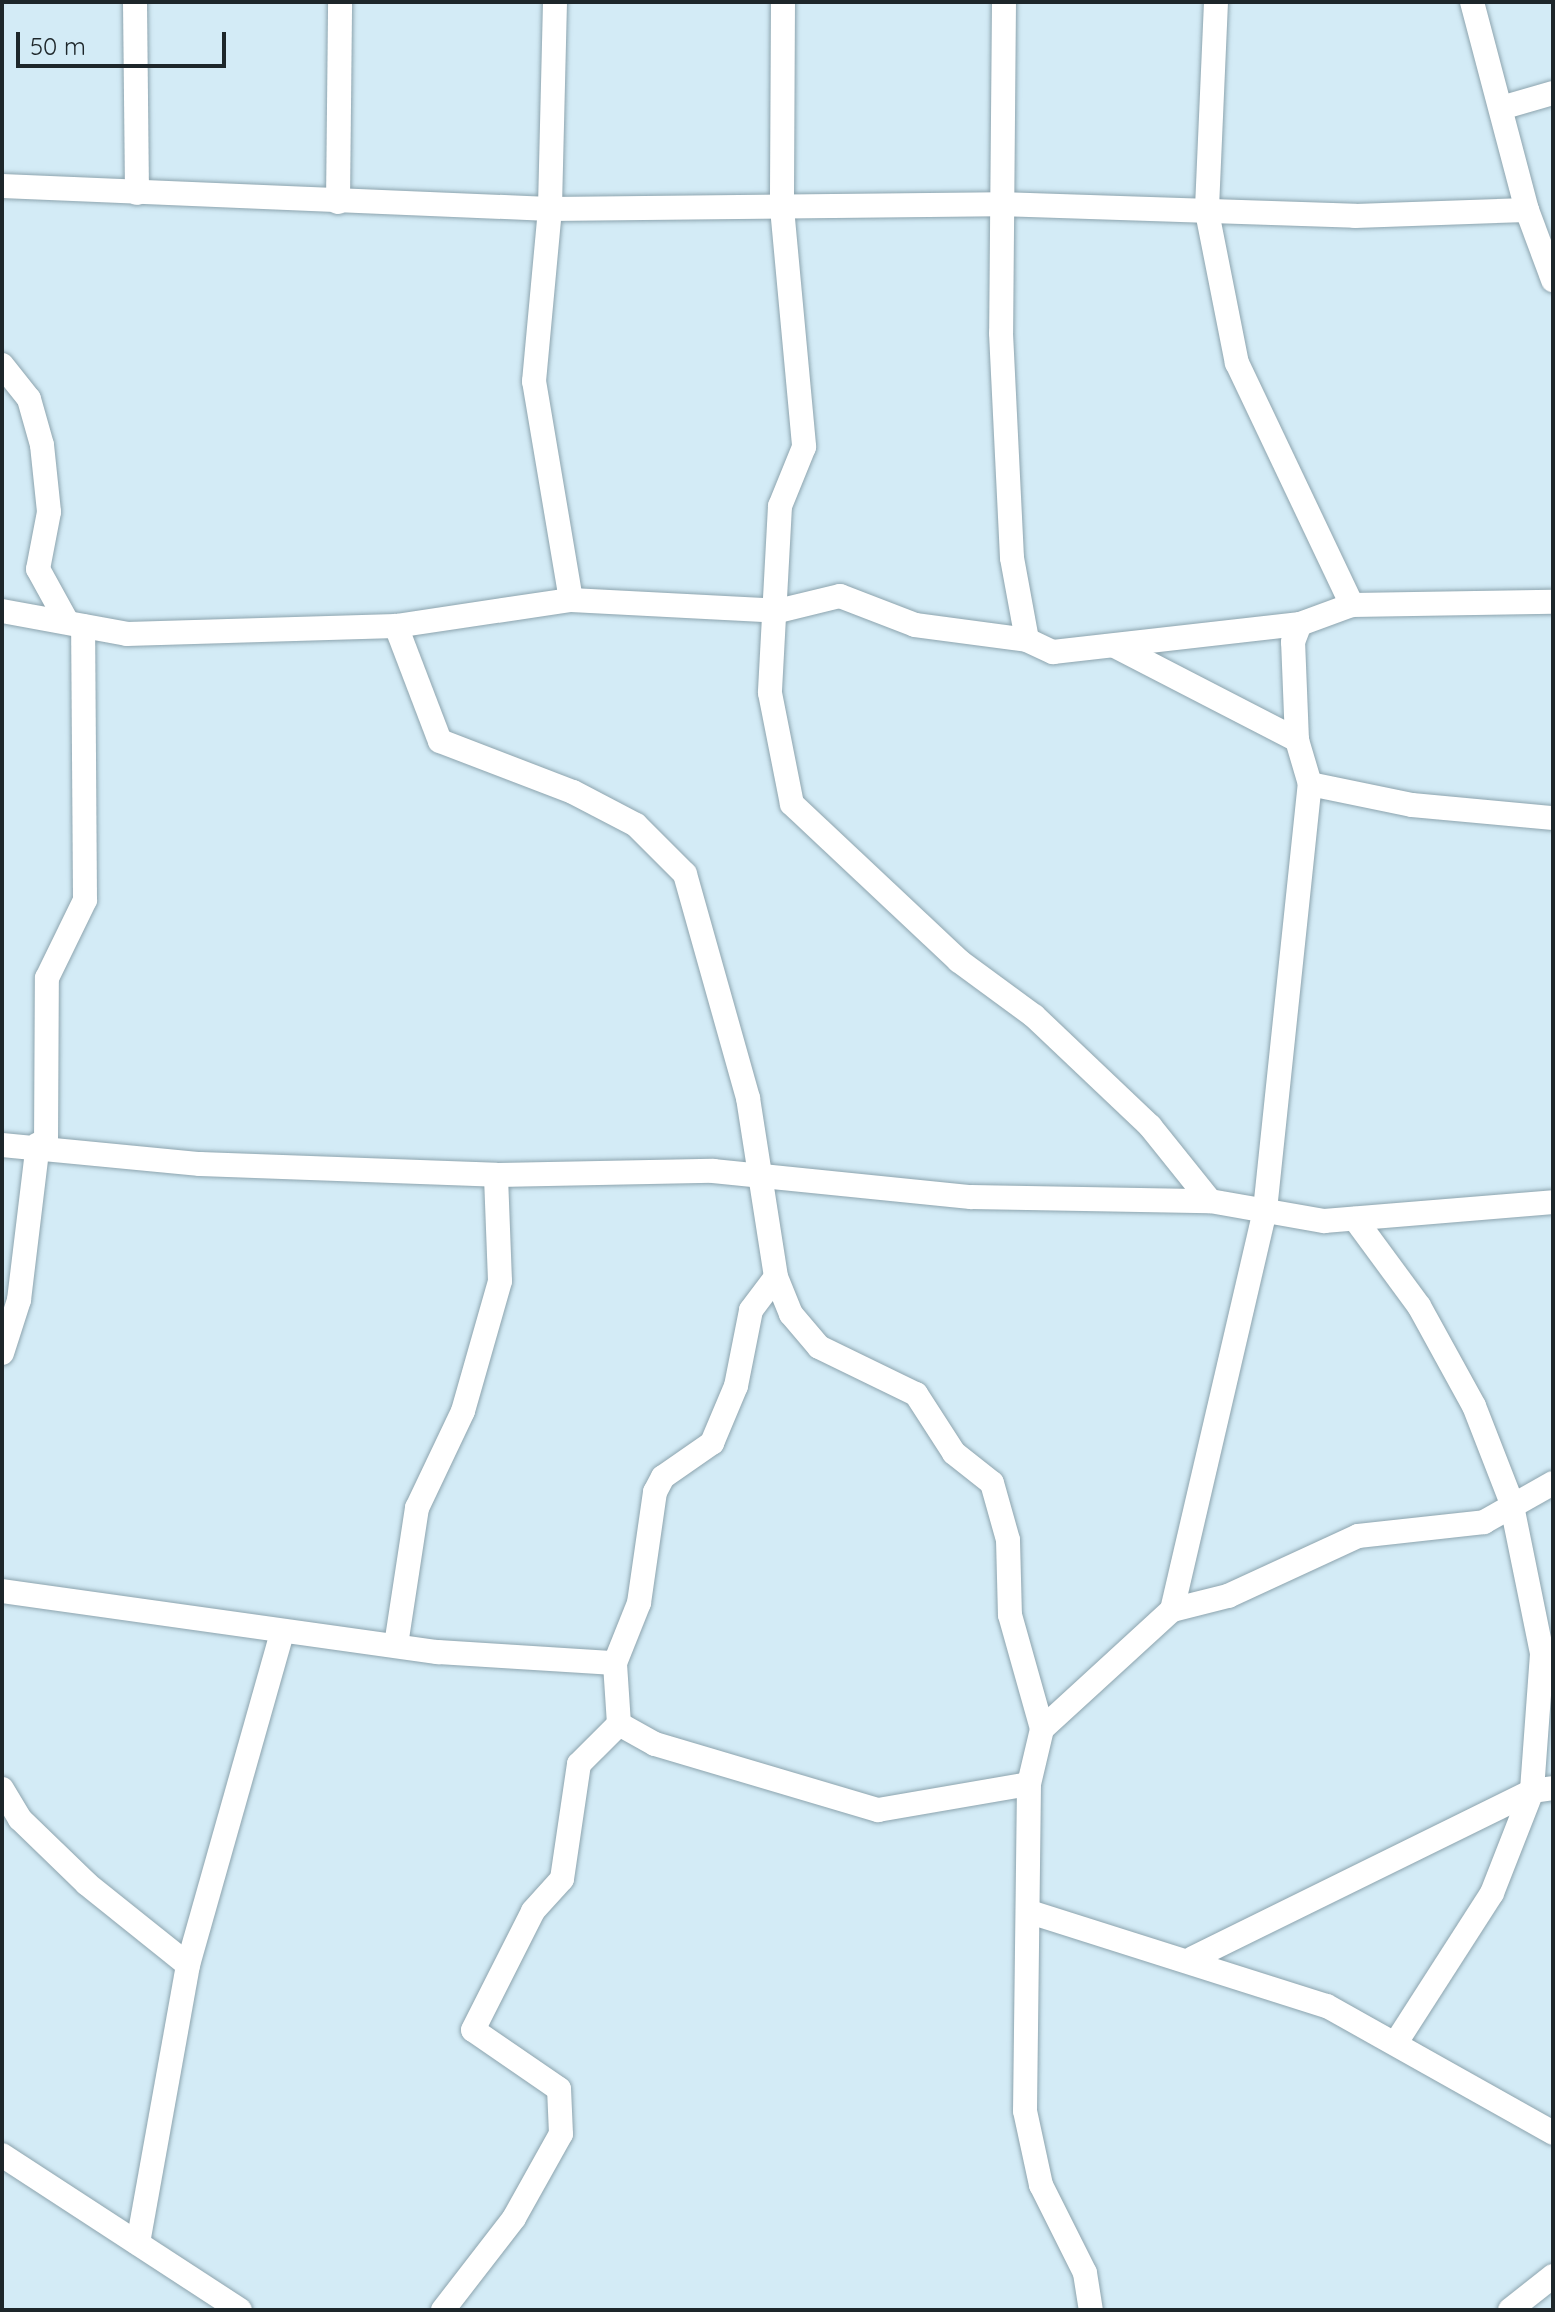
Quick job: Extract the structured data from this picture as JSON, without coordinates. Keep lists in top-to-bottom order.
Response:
{
  "scale_bar": "50 m"
}
